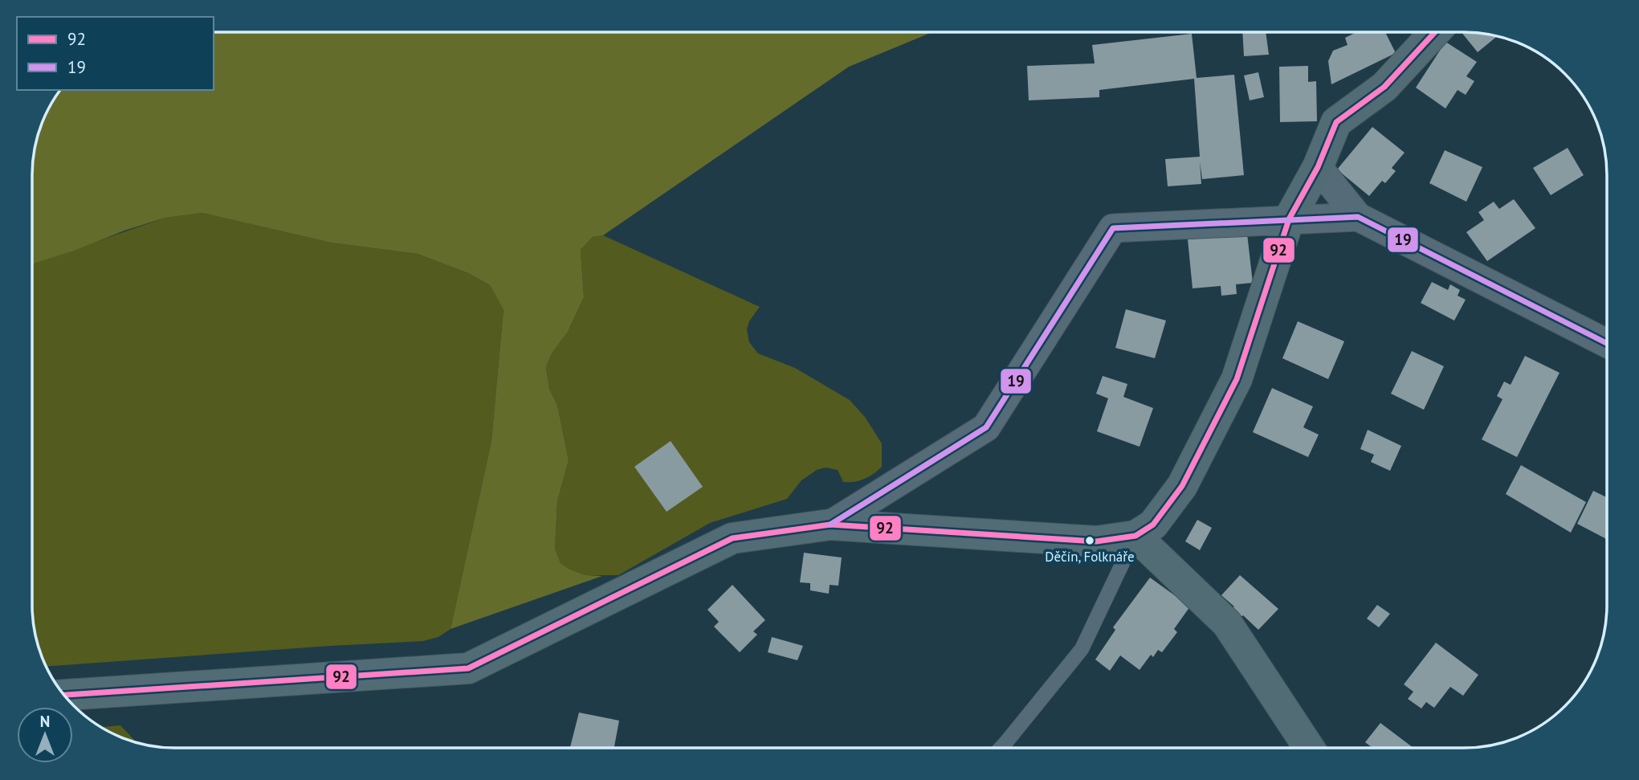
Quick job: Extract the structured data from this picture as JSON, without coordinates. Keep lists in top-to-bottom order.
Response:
{
  "places": ["Děčín, Folknáře"],
  "lines": ["transit line 92", "transit line 19"],
  "legend": ["92", "19"],
  "north": "top"
}
